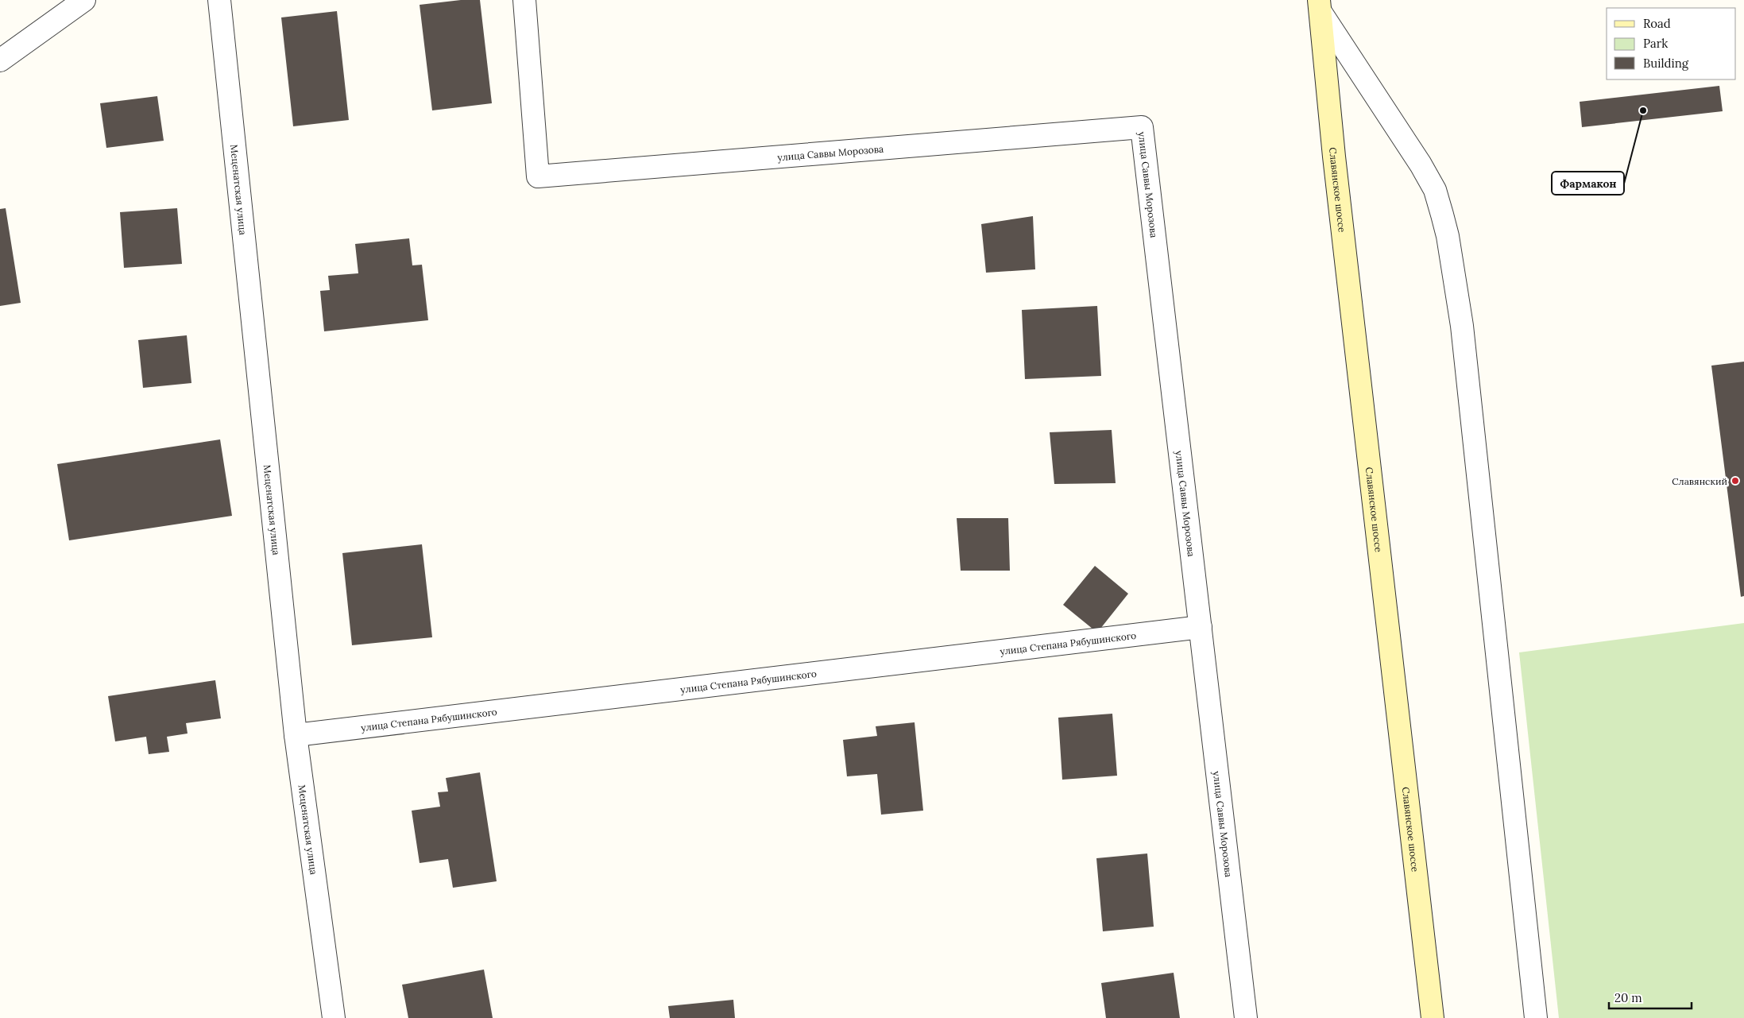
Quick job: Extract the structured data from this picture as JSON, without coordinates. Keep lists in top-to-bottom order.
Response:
{
  "streets": {
    "main road": ["Славянское шоссе"],
    "street": ["улица Саввы Морозова", "Меценатская улица", "улица Степана Рябушинского"]
  },
  "crossings": [
    ["улица Саввы Морозова", "улица Степана Рябушинского"],
    ["Меценатская улица", "улица Степана Рябушинского"]
  ],
  "places": ["Фармакон", "Славянский"],
  "legend": ["Road", "Park", "Building"],
  "scale_bar": "20 m"
}
